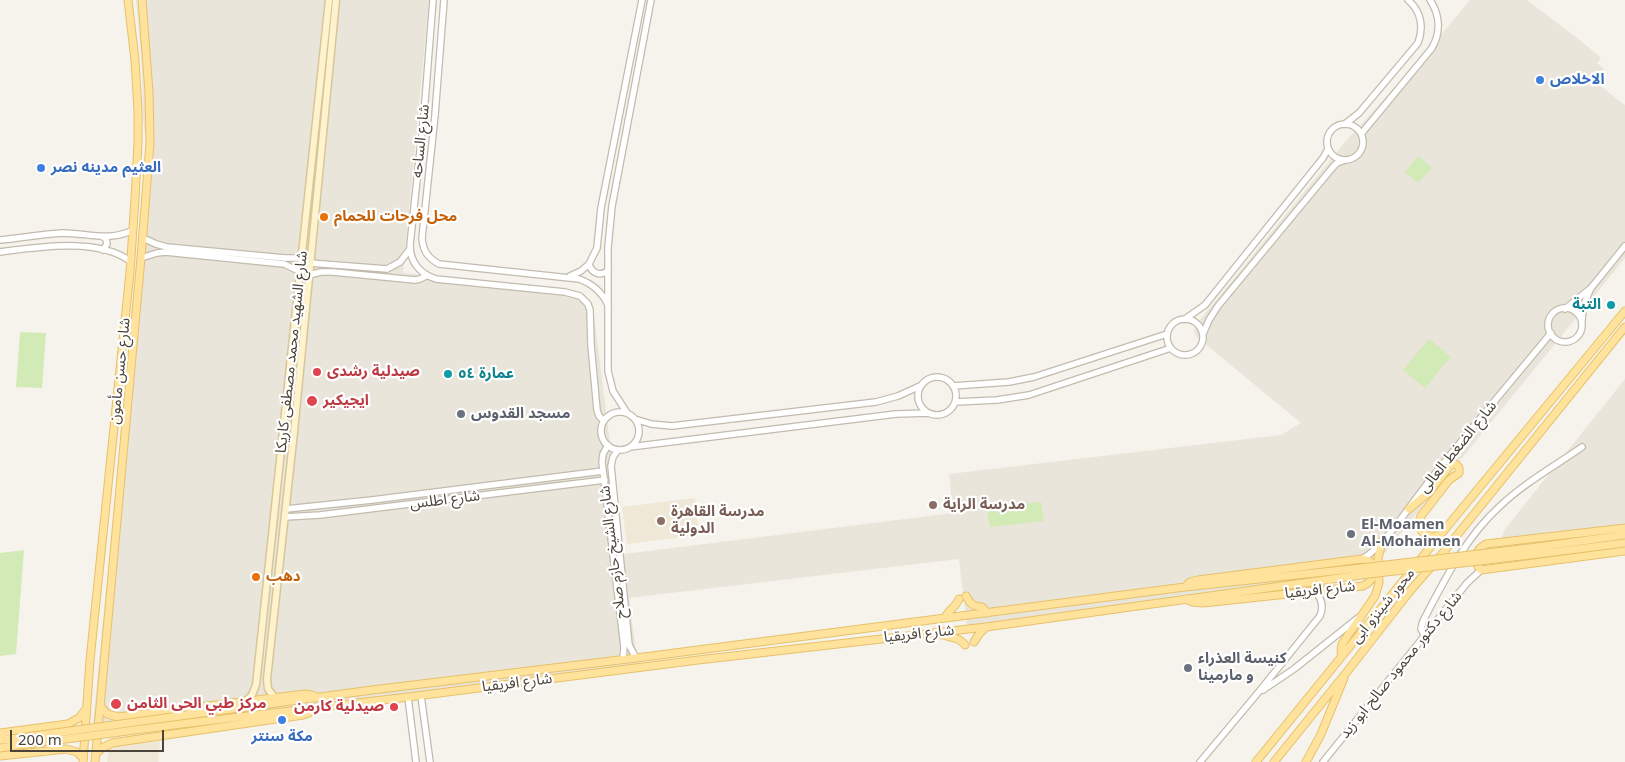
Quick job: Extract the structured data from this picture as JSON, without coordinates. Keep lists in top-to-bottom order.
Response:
{
  "streets": {
    "main road": [
      "شارع الشهيد محمد مصطفى كاريكا",
      "شارع حسن مأمون",
      "شارع افريقيا",
      "محور شينزو ابى"
    ],
    "street": [
      "شارع الساحه",
      "شارع الضغط العالى",
      "شارع اطلس",
      "شارع الشيخ حازم صلاح",
      "شارع دكتور محمود صالح ابو زيد"
    ]
  },
  "crossings": [
    ["شارع الشهيد محمد مصطفى كاريكا", "شارع اطلس"],
    ["شارع الشهيد محمد مصطفى كاريكا", "شارع افريقيا"],
    ["شارع حسن مأمون", "شارع افريقيا"],
    ["شارع الضغط العالى", "شارع افريقيا"],
    ["شارع اطلس", "شارع الشيخ حازم صلاح"],
    ["شارع الشيخ حازم صلاح", "شارع افريقيا"]
  ],
  "places": [
    "الاخلاص",
    "العثيم مدينه نصر",
    "محل فرحات للحمام",
    "التبة",
    "صيدلية رشدى",
    "عمارة ٥٤",
    "ايجيكير",
    "مسجد القدوس",
    "مدرسة الراية",
    "مدرسة القاهرة الدولية",
    "El-Moamen Al-Mohaimen",
    "دهب",
    "كنيسة العذراء و مارمينا",
    "مركز طبي الحى الثامن",
    "صيدلية كارمن",
    "مكة سنتر"
  ],
  "scale_bar": "200 m"
}
